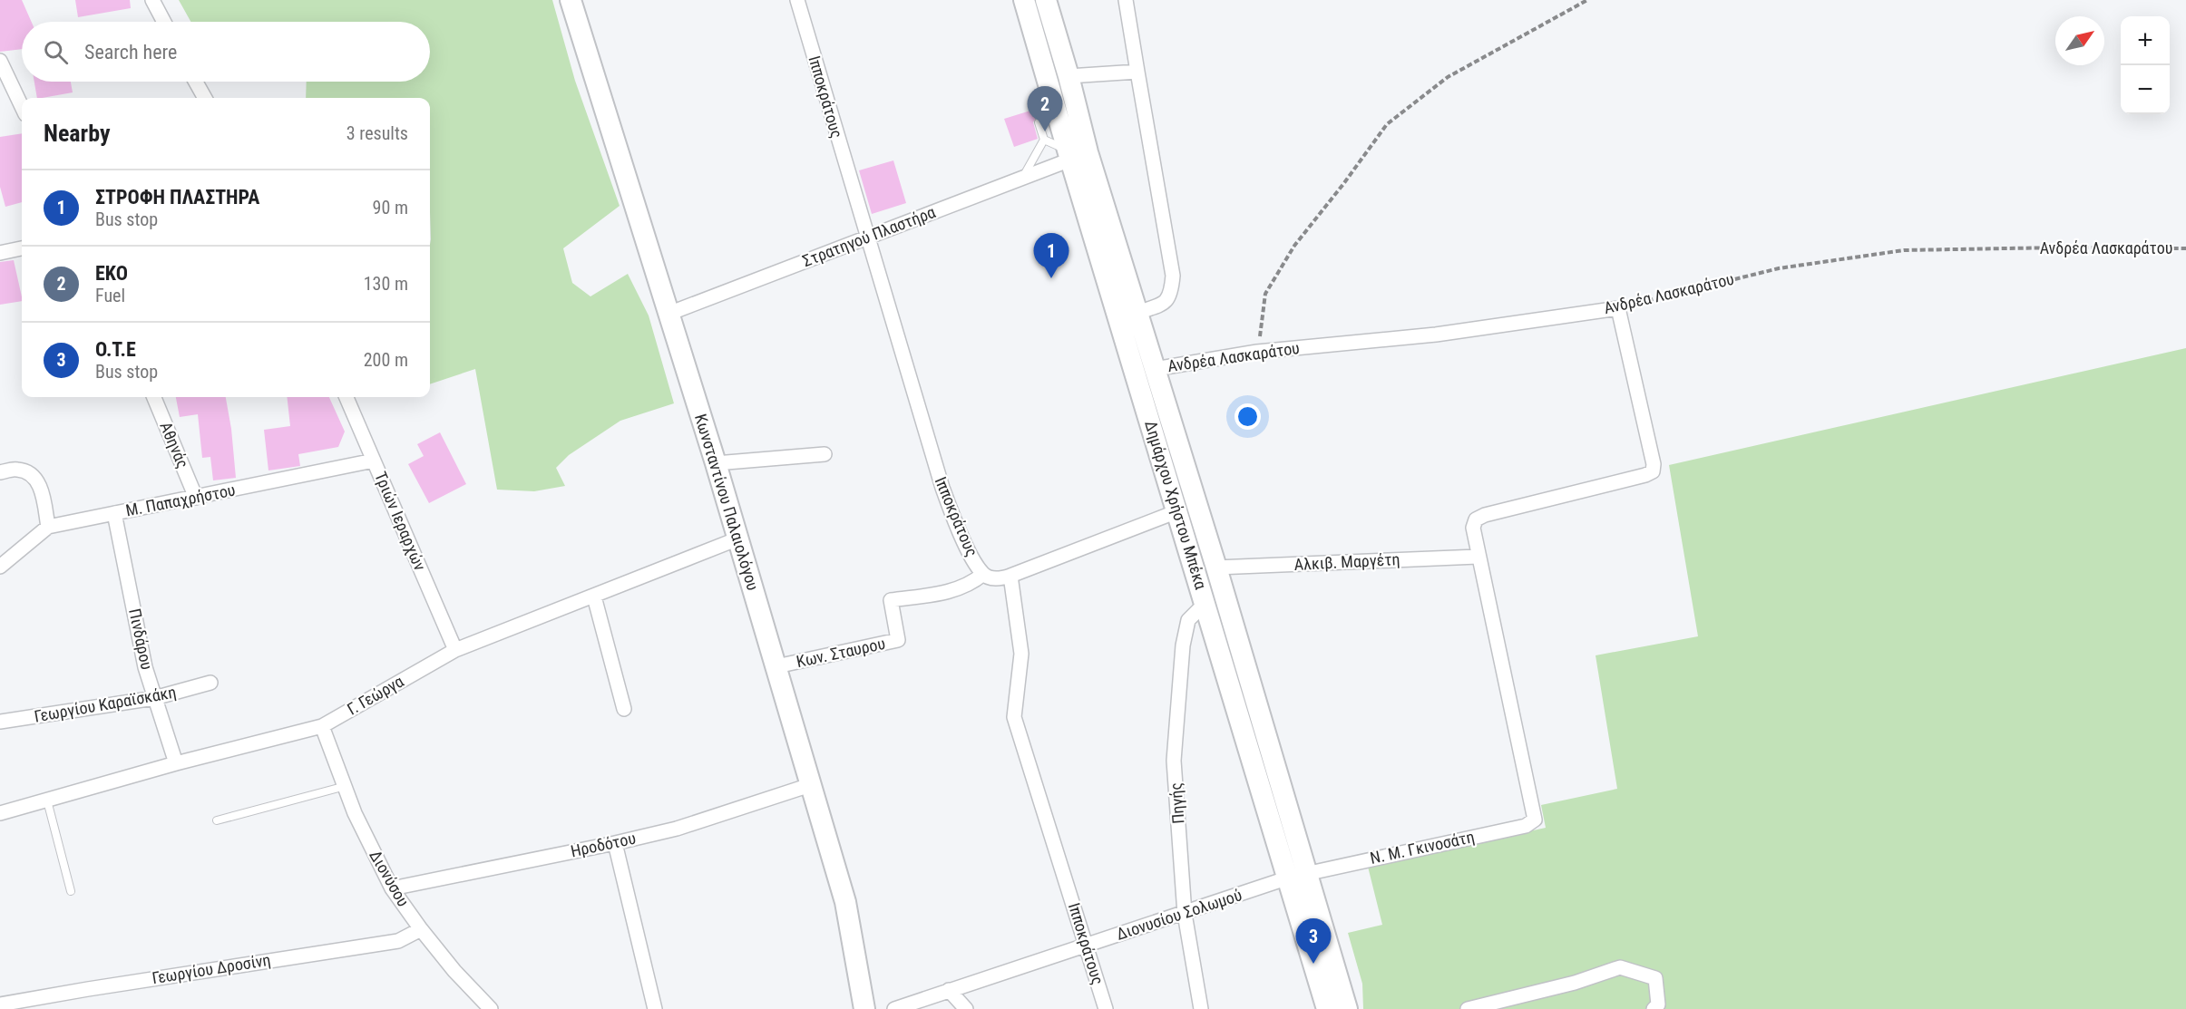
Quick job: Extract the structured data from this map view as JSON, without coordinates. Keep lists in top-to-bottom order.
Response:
{
  "streets": {
    "main road": ["Κωνσταντίνου Παλαιολόγου", "Δημάρχου Χρήστου Μπέκα"],
    "street": [
      "Ιπποκράτους",
      "Στρατηγού Πλαστήρα",
      "Ανδρέα Λασκαράτου",
      "Αθηνάς",
      "Μ. Παπαχρήστου",
      "Τριών Ιεραρχών",
      "Αλκιβ. Μαργέτη",
      "Πινδάρου",
      "Κων. Σταυρου",
      "Γ. Γεώργα",
      "Γεωργίου Καραϊσκάκη",
      "Πηγής",
      "Ηροδότου",
      "Ν. Μ. Γκινοσάτη",
      "Διονύσου",
      "Διονυσίου Σολωμού",
      "Γεωργίου Δροσίνη"
    ]
  },
  "crossings": [
    ["Ιπποκράτους", "Στρατηγού Πλαστήρα"],
    ["Ιπποκράτους", "Κων. Σταυρου"],
    ["Ιπποκράτους", "Διονυσίου Σολωμού"],
    ["Στρατηγού Πλαστήρα", "Κωνσταντίνου Παλαιολόγου"],
    ["Στρατηγού Πλαστήρα", "Δημάρχου Χρήστου Μπέκα"],
    ["Ανδρέα Λασκαράτου", "Δημάρχου Χρήστου Μπέκα"],
    ["Αθηνάς", "Μ. Παπαχρήστου"],
    ["Μ. Παπαχρήστου", "Τριών Ιεραρχών"],
    ["Μ. Παπαχρήστου", "Πινδάρου"],
    ["Κωνσταντίνου Παλαιολόγου", "Κων. Σταυρου"],
    ["Κωνσταντίνου Παλαιολόγου", "Γ. Γεώργα"],
    ["Κωνσταντίνου Παλαιολόγου", "Ηροδότου"],
    ["Δημάρχου Χρήστου Μπέκα", "Αλκιβ. Μαργέτη"],
    ["Δημάρχου Χρήστου Μπέκα", "Πηγής"],
    ["Δημάρχου Χρήστου Μπέκα", "Ν. Μ. Γκινοσάτη"],
    ["Δημάρχου Χρήστου Μπέκα", "Διονυσίου Σολωμού"],
    ["Τριών Ιεραρχών", "Γ. Γεώργα"],
    ["Αλκιβ. Μαργέτη", "Ν. Μ. Γκινοσάτη"],
    ["Πινδάρου", "Γ. Γεώργα"],
    ["Πινδάρου", "Γεωργίου Καραϊσκάκη"],
    ["Γ. Γεώργα", "Διονύσου"],
    ["Πηγής", "Διονυσίου Σολωμού"],
    ["Ηροδότου", "Διονύσου"],
    ["Ν. Μ. Γκινοσάτη", "Διονυσίου Σολωμού"],
    ["Διονύσου", "Γεωργίου Δροσίνη"]
  ],
  "north": "top right",
  "page": {
    "map_buttons": ["+", "−"],
    "search": "Search here",
    "pins": ["2", "1", "3"],
    "heading": ["Nearby", "3 results"],
    "list": [
      {
        "mark": "1",
        "name": "ΣΤΡΟΦΗ ΠΛΑΣΤΗΡΑ",
        "note": "Bus stop",
        "value": "90 m"
      },
      {
        "mark": "2",
        "name": "ΕΚΟ",
        "note": "Fuel",
        "value": "130 m"
      },
      {
        "mark": "3",
        "name": "Ο.Τ.Ε",
        "note": "Bus stop",
        "value": "200 m"
      }
    ]
  }
}
